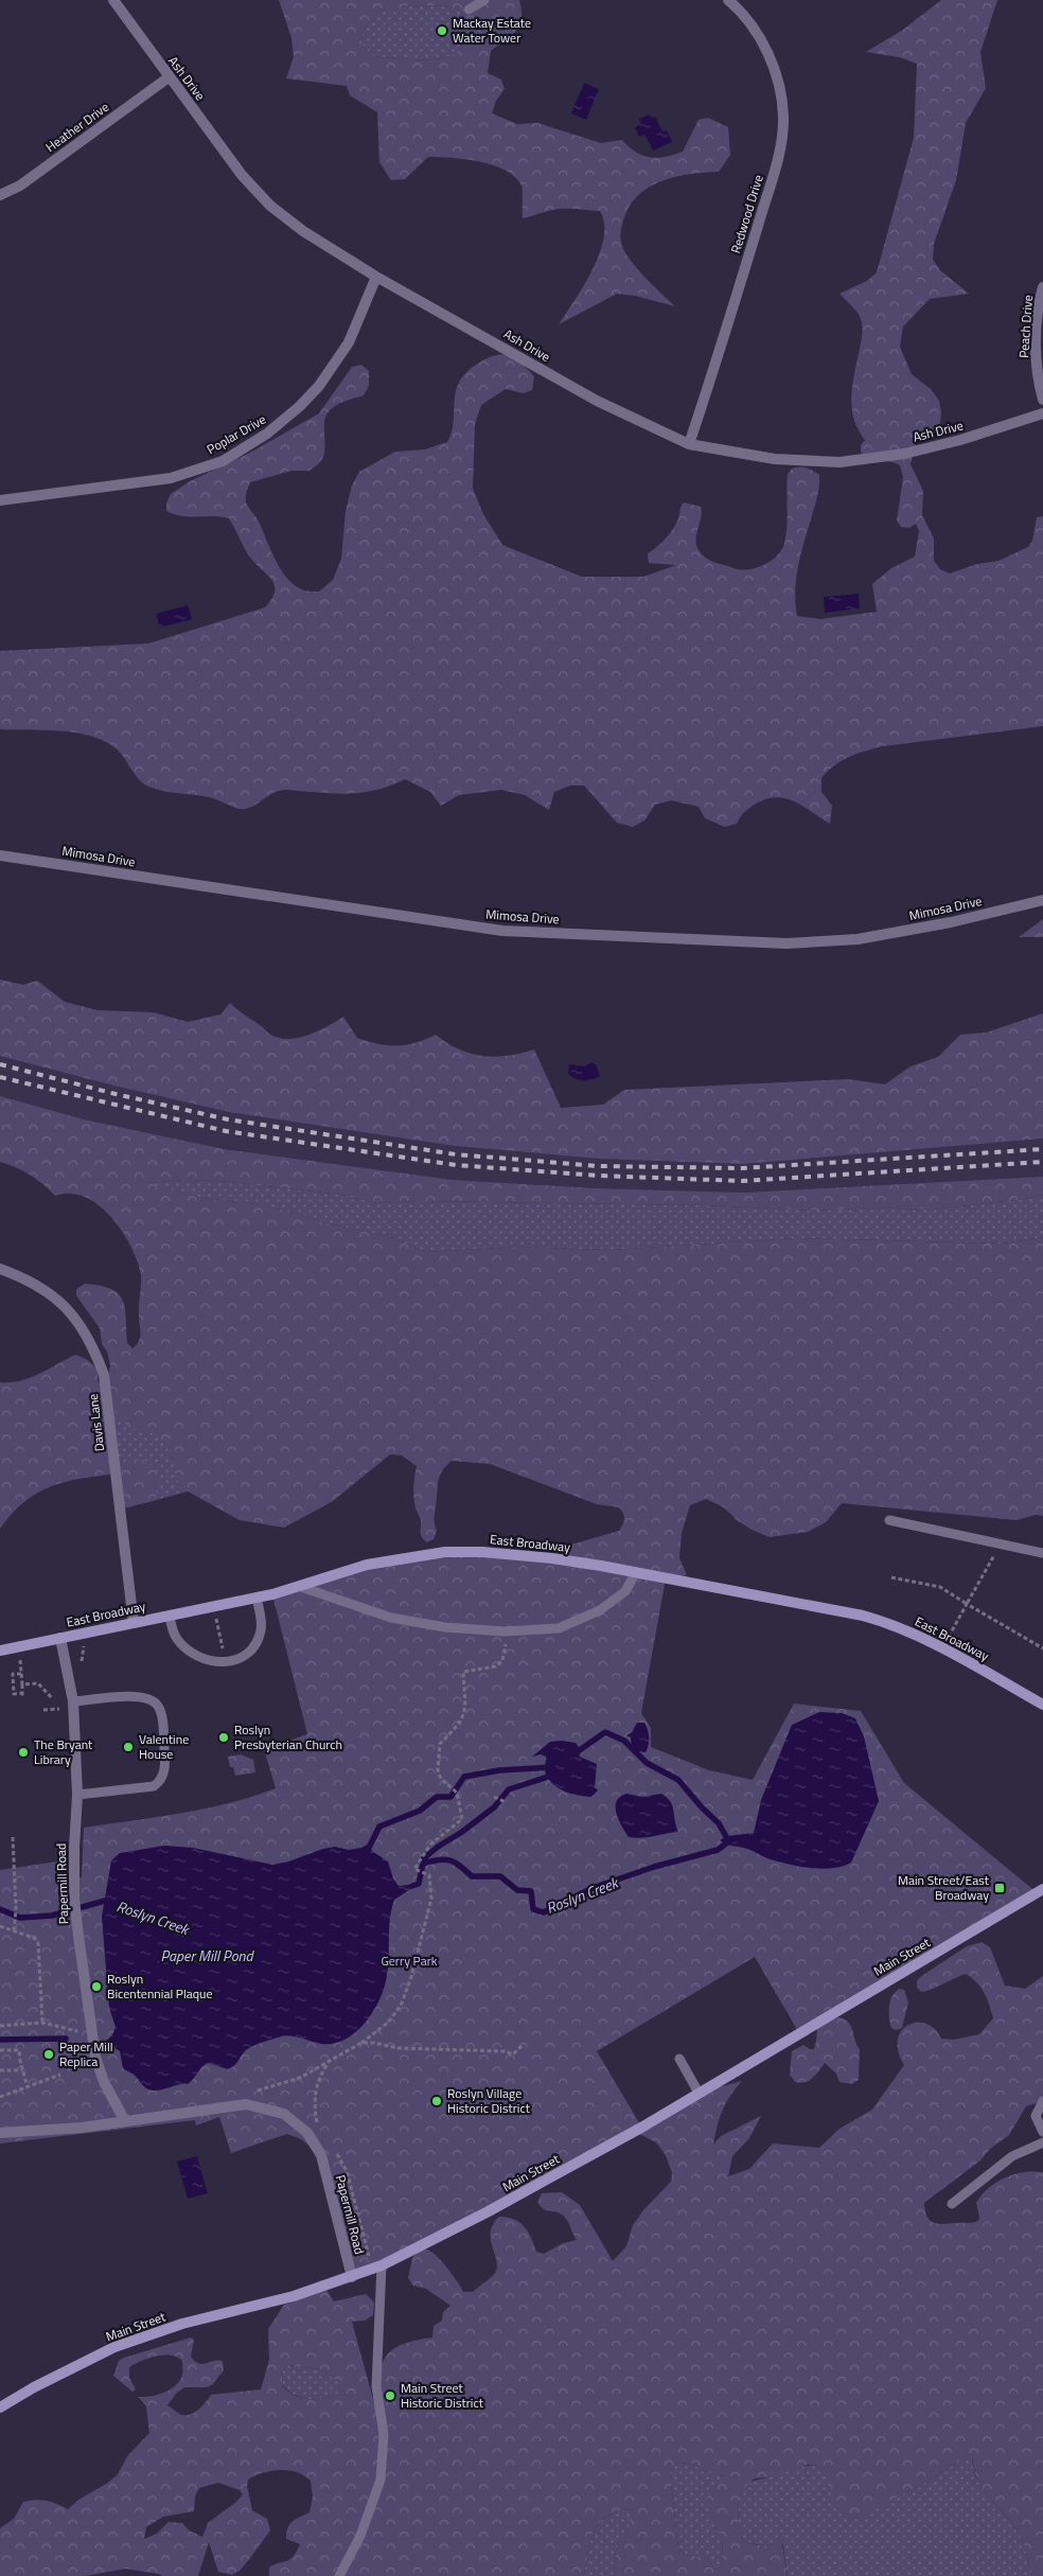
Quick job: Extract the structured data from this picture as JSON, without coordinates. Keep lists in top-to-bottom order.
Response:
{
  "streets": {
    "main road": ["East Broadway", "Main Street"],
    "street": [
      "Ash Drive",
      "Heather Drive",
      "Redwood Drive",
      "Peach Drive",
      "Poplar Drive",
      "Mimosa Drive",
      "Davis Lane",
      "Papermill Road"
    ]
  },
  "crossings": [
    ["Ash Drive", "Heather Drive"],
    ["Ash Drive", "Redwood Drive"],
    ["Ash Drive", "Poplar Drive"],
    ["Davis Lane", "East Broadway"],
    ["East Broadway", "Papermill Road"],
    ["Papermill Road", "Main Street"]
  ],
  "water": ["Roslyn Creek", "Paper Mill Pond"],
  "parks": ["Gerry Park"],
  "places": {
    "other": [
      "Mackay Estate Water Tower",
      "Roslyn Presbyterian Church",
      "Valentine House",
      "The Bryant Library",
      "Roslyn Bicentennial Plaque",
      "Paper Mill Replica",
      "Roslyn Village Historic District",
      "Main Street Historic District"
    ],
    "transit": ["Main Street/East Broadway"]
  }
}
